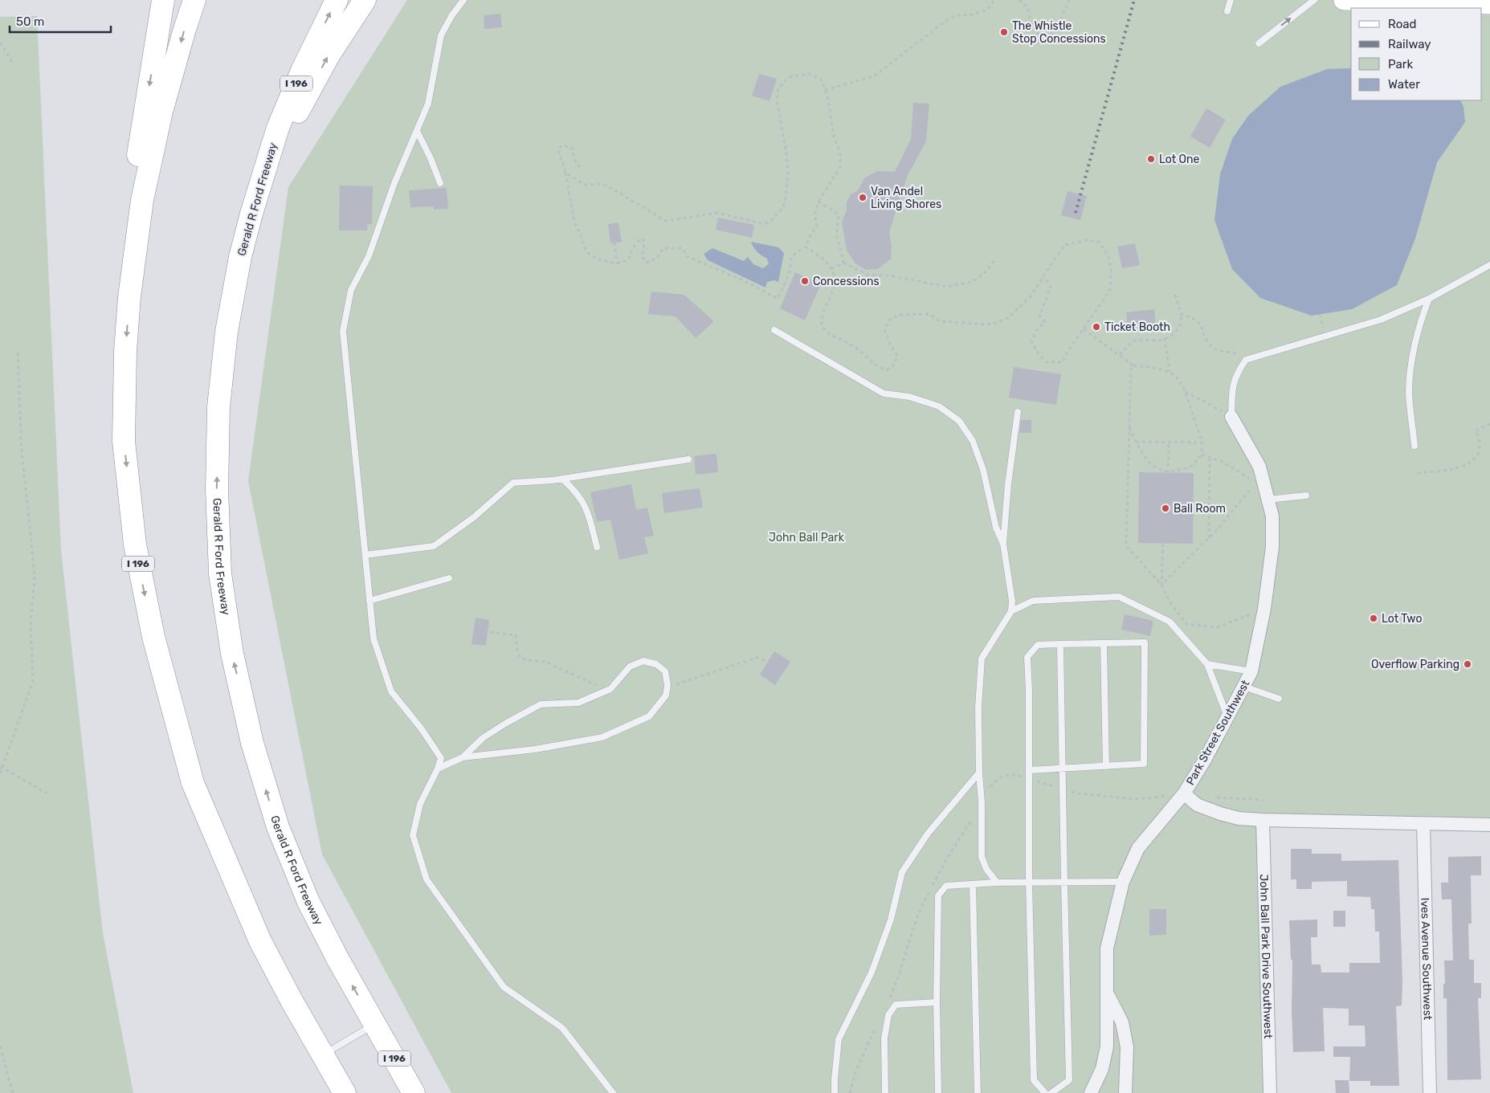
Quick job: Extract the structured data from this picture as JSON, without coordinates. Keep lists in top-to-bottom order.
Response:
{
  "streets": {
    "highway": ["I 196", "Gerald R Ford Freeway"],
    "street": ["Park Street Southwest", "John Ball Park Drive Southwest", "Ives Avenue Southwest"]
  },
  "crossings": [
    ["Park Street Southwest", "John Ball Park Drive Southwest"],
    ["Park Street Southwest", "Ives Avenue Southwest"]
  ],
  "parks": ["John Ball Park"],
  "places": [
    "The Whistle Stop Concessions",
    "Lot One",
    "Van Andel Living Shores",
    "Concessions",
    "Ticket Booth",
    "Ball Room",
    "Lot Two",
    "Overflow Parking"
  ],
  "legend": [
    "Road",
    "Railway",
    "Park",
    "Water"
  ],
  "scale_bar": "50 m"
}
